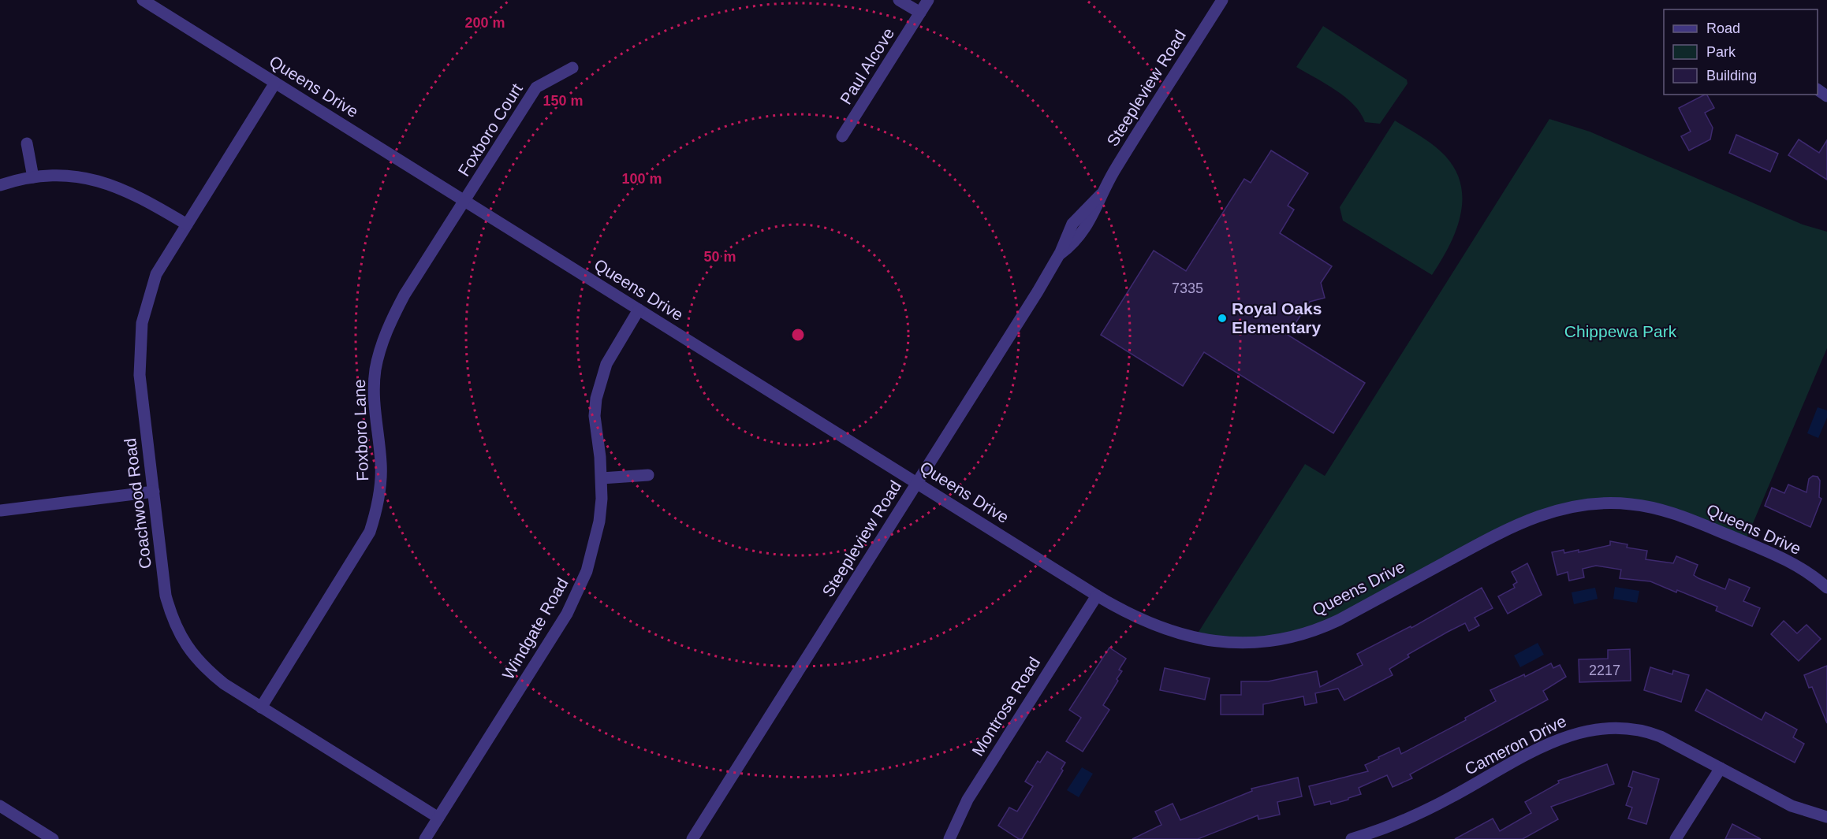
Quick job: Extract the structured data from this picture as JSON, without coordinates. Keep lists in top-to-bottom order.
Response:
{
  "streets": {
    "street": [
      "Paul Alcove",
      "Queens Drive",
      "Steepleview Road",
      "Foxboro Court",
      "Foxboro Lane",
      "Coachwood Road",
      "Windgate Road",
      "Montrose Road",
      "Cameron Drive"
    ]
  },
  "crossings": [
    ["Queens Drive", "Steepleview Road"],
    ["Queens Drive", "Foxboro Court"],
    ["Queens Drive", "Foxboro Lane"],
    ["Queens Drive", "Coachwood Road"],
    ["Queens Drive", "Windgate Road"],
    ["Queens Drive", "Montrose Road"],
    ["Foxboro Court", "Foxboro Lane"],
    ["Foxboro Lane", "Coachwood Road"],
    ["Coachwood Road", "Windgate Road"]
  ],
  "parks": ["Chippewa Park"],
  "places": ["Royal Oaks Elementary"],
  "house_numbers": ["7335", "2217"],
  "legend": ["Road", "Park", "Building"],
  "rings": [
    "200 m",
    "150 m",
    "100 m",
    "50 m"
  ]
}
